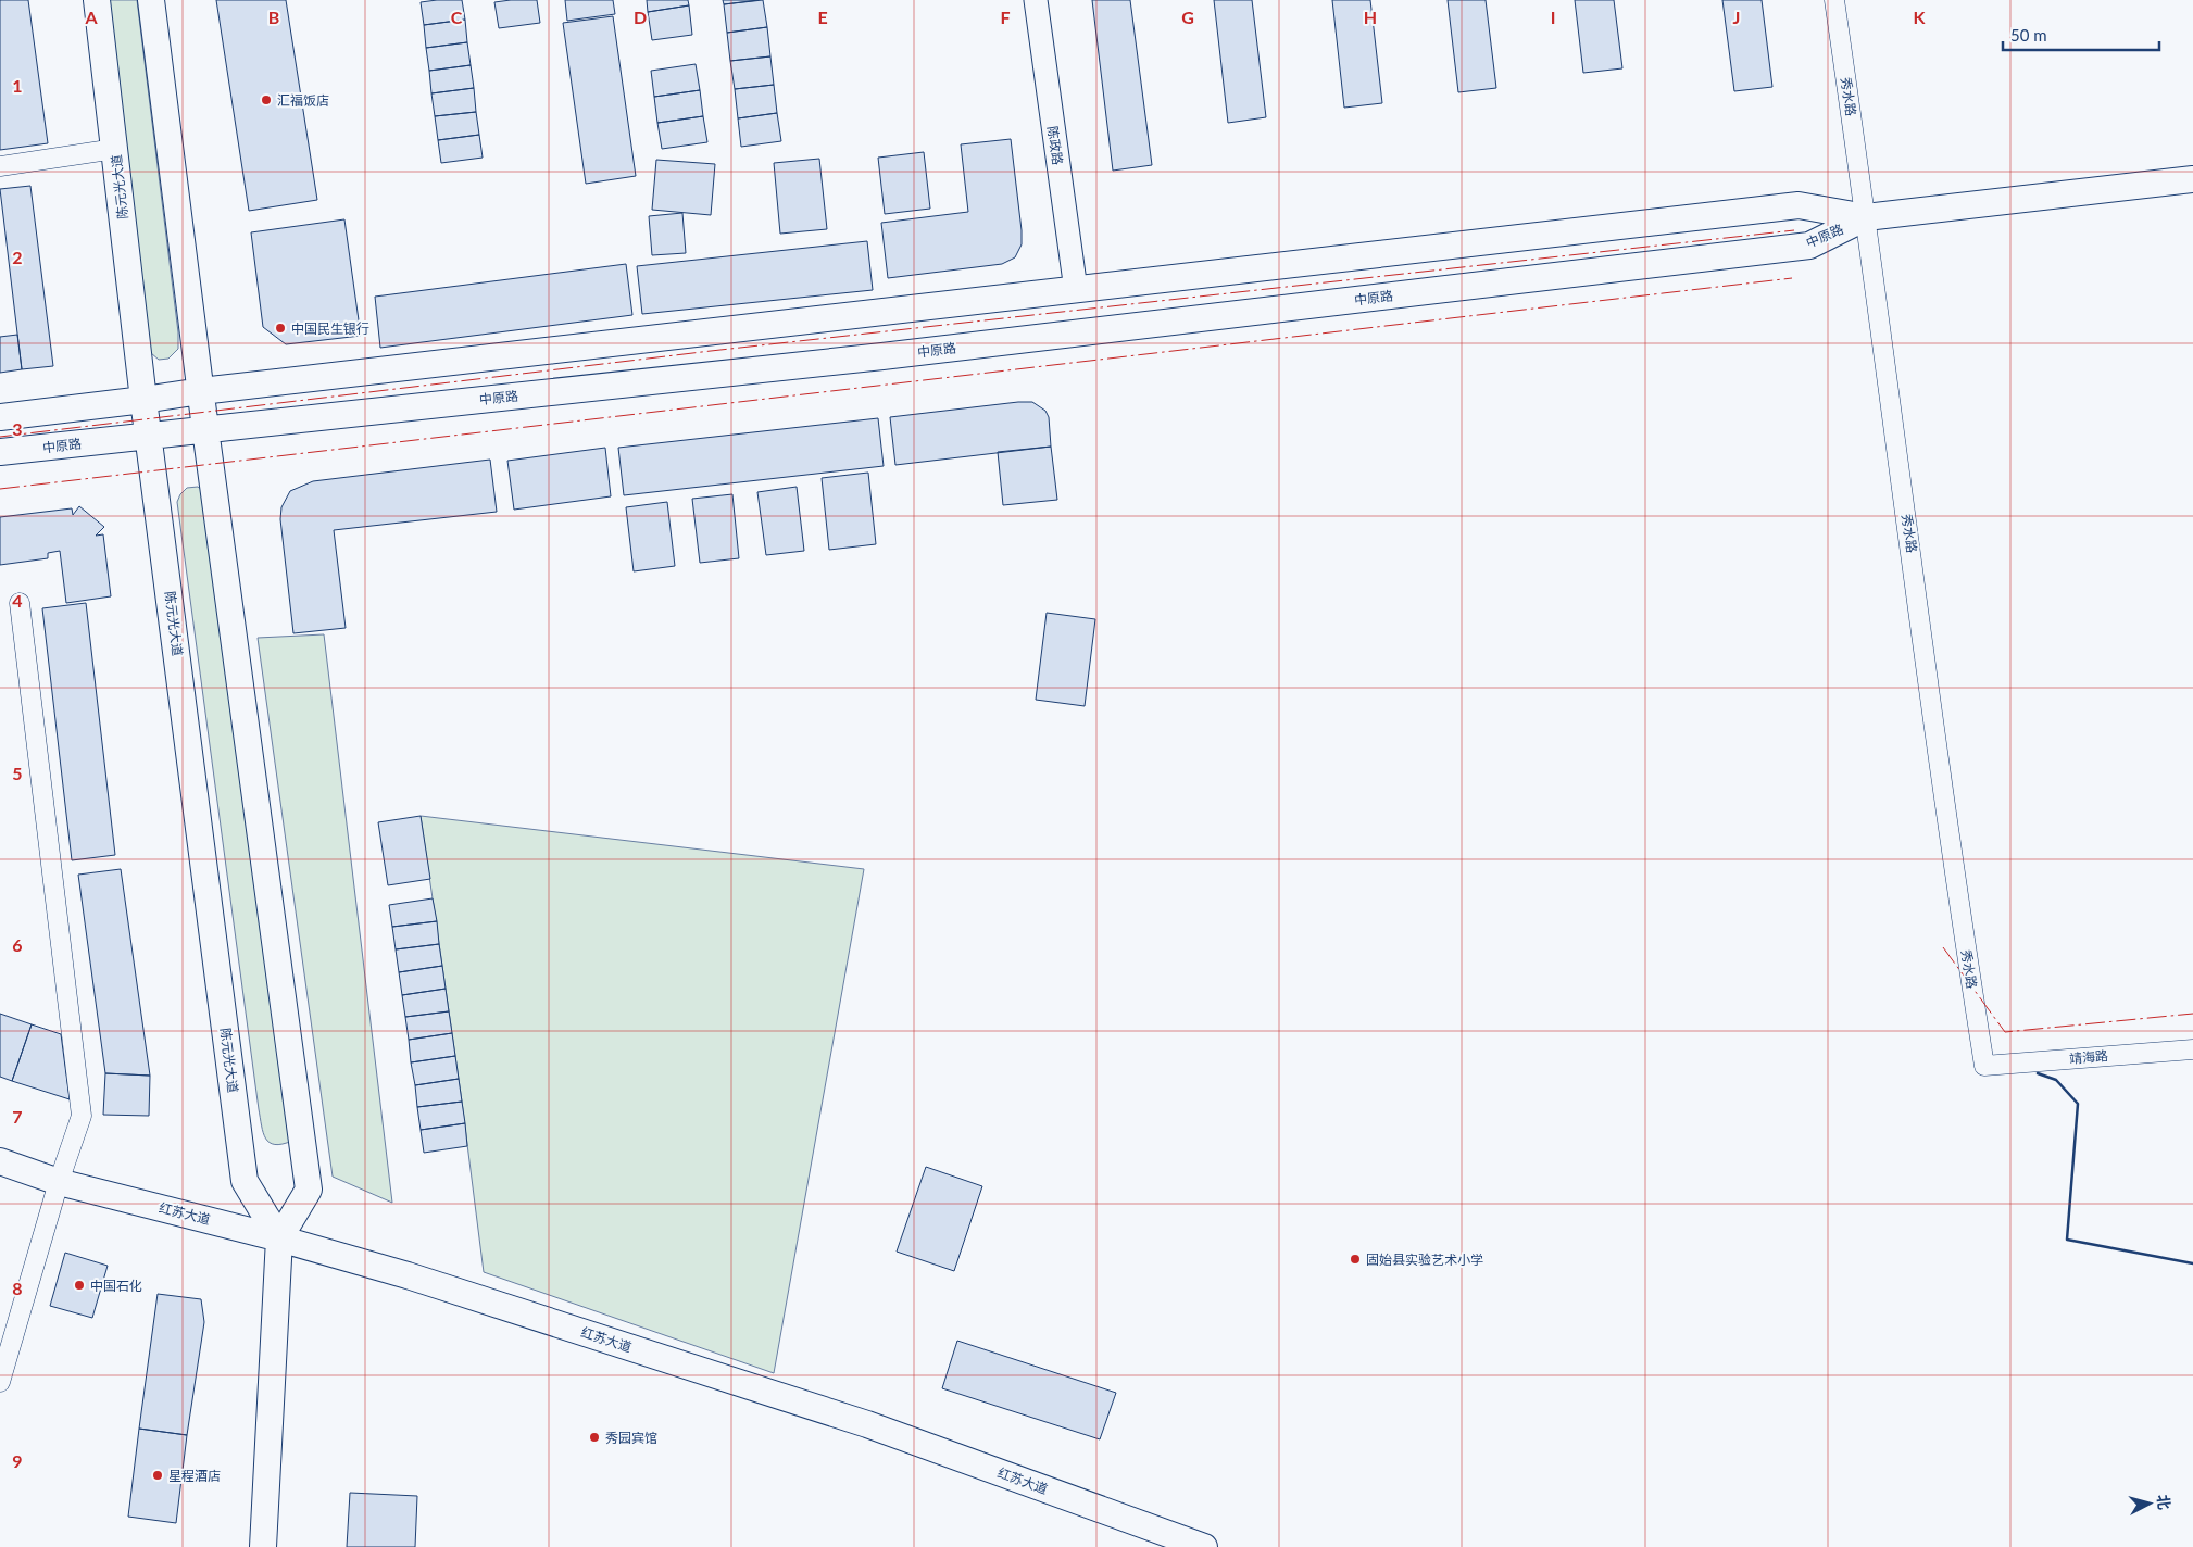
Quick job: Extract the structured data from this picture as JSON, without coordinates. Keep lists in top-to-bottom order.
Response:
{
  "streets": {
    "main road": ["陈元光大道", "中原路", "红苏大道"],
    "street": ["秀水路", "陈政路", "靖海路"]
  },
  "crossings": [
    ["秀水路", "中原路"],
    ["秀水路", "靖海路"],
    ["陈政路", "中原路"],
    ["陈元光大道", "中原路"],
    ["陈元光大道", "红苏大道"]
  ],
  "places": [
    "汇福饭店",
    "中国民生银行",
    "固始县实验艺术小学",
    "中国石化",
    "秀园宾馆",
    "星程酒店"
  ],
  "scale_bar": "50 m",
  "north": "right",
  "grid": {
    "columns": [
      "A",
      "B",
      "C",
      "D",
      "E",
      "F",
      "G",
      "H",
      "I",
      "J",
      "K"
    ],
    "rows": [
      "1",
      "2",
      "3",
      "4",
      "5",
      "6",
      "7",
      "8",
      "9"
    ]
  }
}
